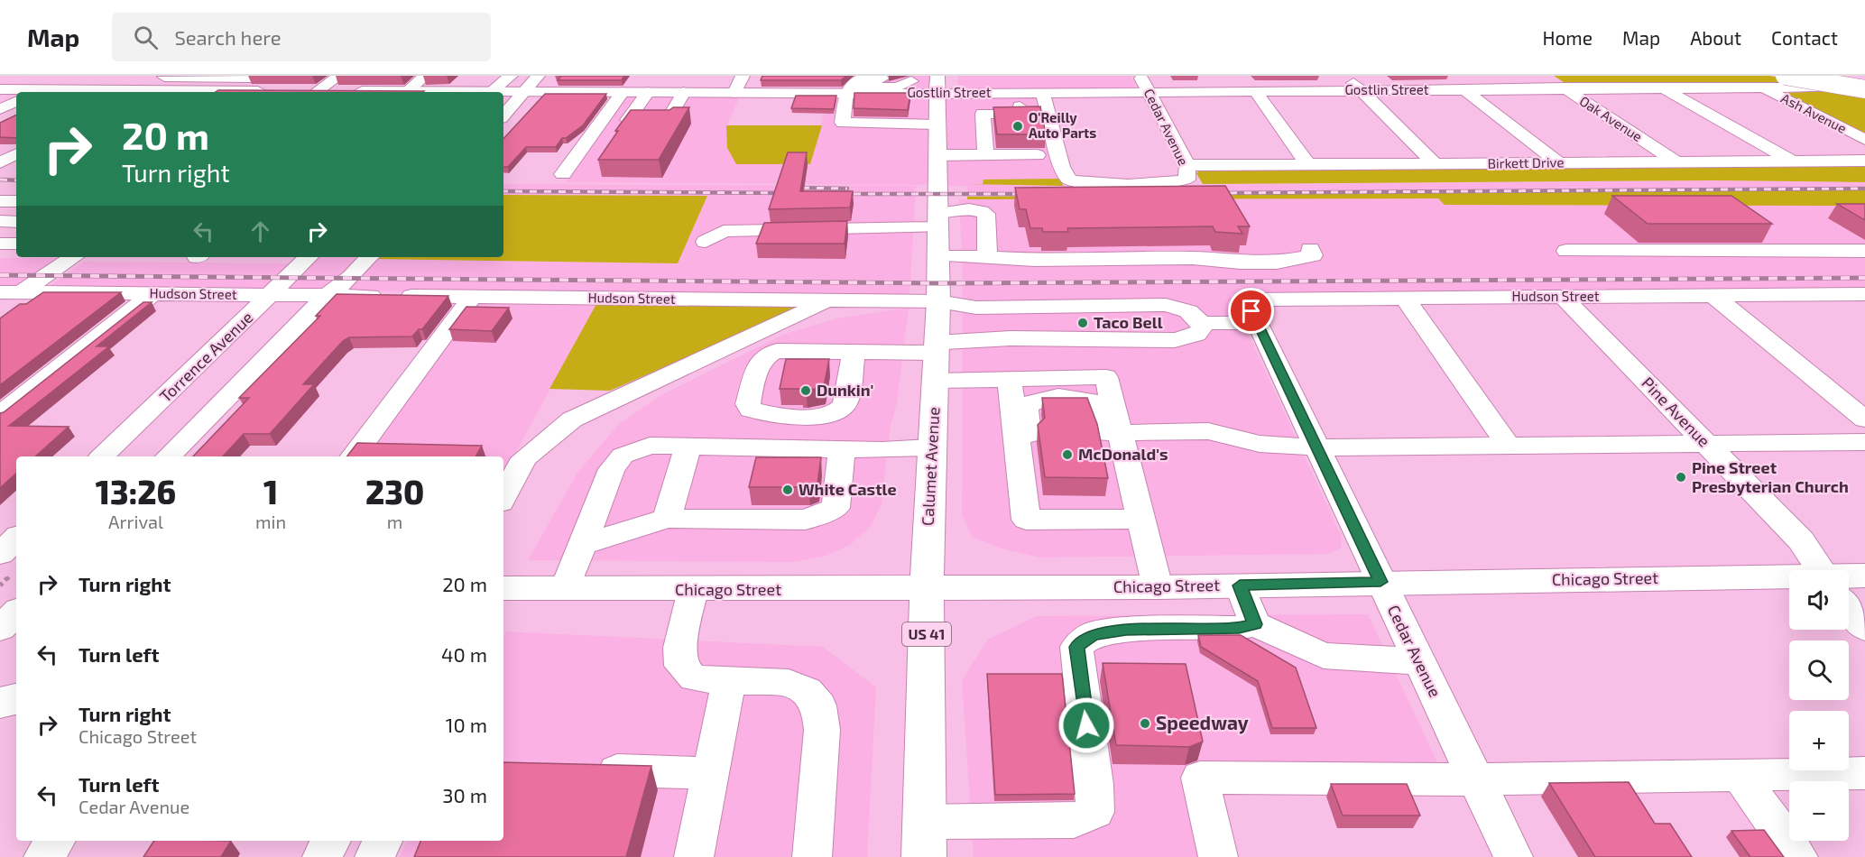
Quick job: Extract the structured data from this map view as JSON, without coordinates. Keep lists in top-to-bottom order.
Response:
{
  "streets": {
    "main road": [
      "Gostlin Street",
      "Calumet Avenue",
      "Chicago Street",
      "US 41"
    ],
    "street": [
      "Ash Avenue",
      "Oak Avenue",
      "Cedar Avenue",
      "Birkett Drive",
      "Hudson Street",
      "Torrence Avenue",
      "Pine Avenue"
    ]
  },
  "crossings": [
    ["Gostlin Street", "Ash Avenue"],
    ["Gostlin Street", "Oak Avenue"],
    ["Gostlin Street", "Cedar Avenue"],
    ["Gostlin Street", "Birkett Drive"],
    ["Gostlin Street", "Calumet Avenue"],
    ["Oak Avenue", "Birkett Drive"],
    ["Cedar Avenue", "Birkett Drive"],
    ["Cedar Avenue", "Hudson Street"],
    ["Cedar Avenue", "Chicago Street"],
    ["Hudson Street", "Torrence Avenue"],
    ["Hudson Street", "Pine Avenue"],
    ["Hudson Street", "Calumet Avenue"],
    ["Calumet Avenue", "Chicago Street"]
  ],
  "places": [
    "O'Reilly Auto Parts",
    "Taco Bell",
    "Dunkin'",
    "McDonald's",
    "Pine Street Presbyterian Church",
    "White Castle",
    "Speedway"
  ],
  "page": {
    "header": "Map",
    "search": "Search here",
    "nav": [
      "Home",
      "Map",
      "About",
      "Contact"
    ],
    "turn": ["20 m", "Turn right"],
    "eta": [
      "13:26",
      "Arrival",
      "1",
      "min",
      "230",
      "m"
    ],
    "list": [
      {
        "name": "Turn right",
        "value": "20 m"
      },
      {
        "name": "Turn left",
        "value": "40 m"
      },
      {
        "name": "Turn right",
        "note": "Chicago Street",
        "value": "10 m"
      },
      {
        "name": "Turn left",
        "note": "Cedar Avenue",
        "value": "30 m"
      }
    ],
    "map_buttons": ["+", "−"]
  }
}
